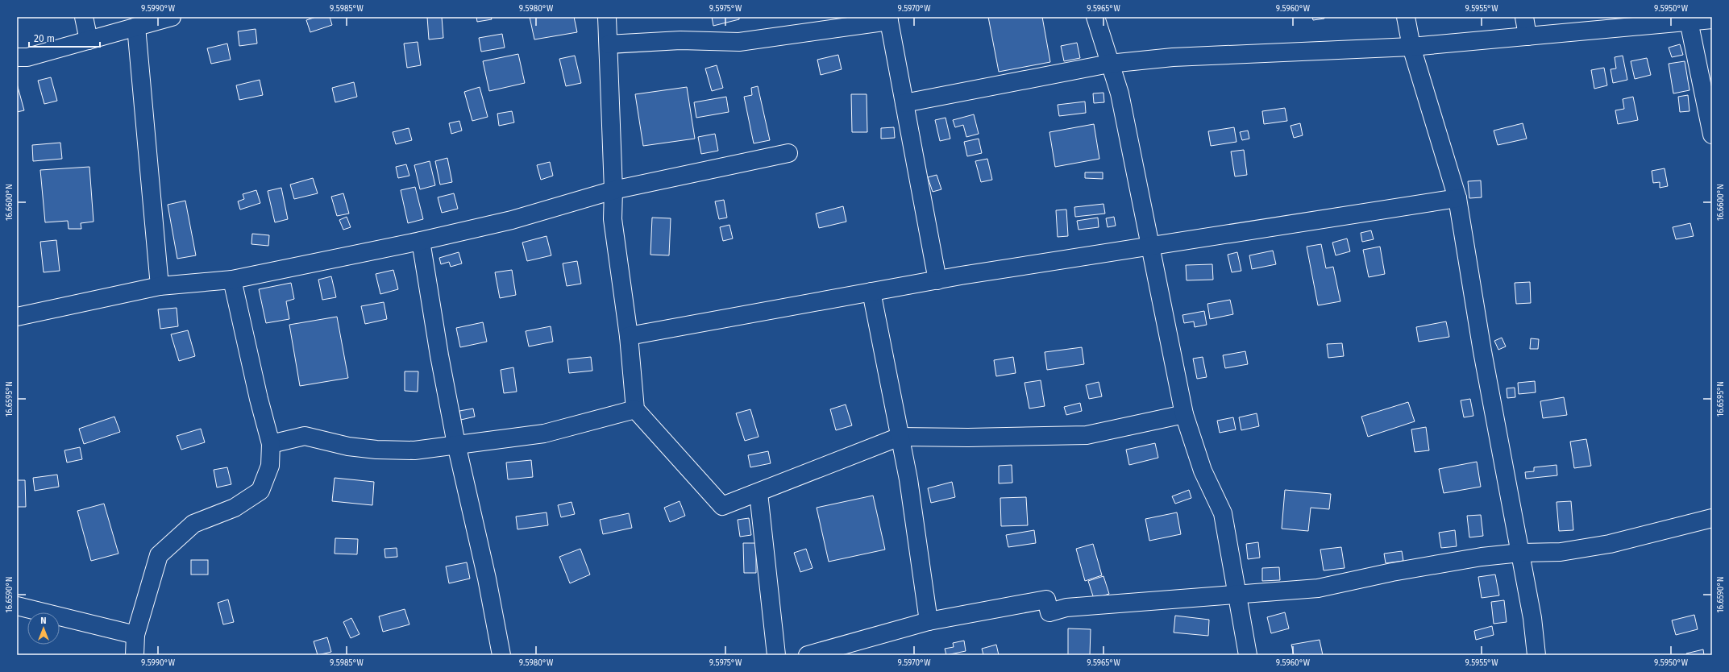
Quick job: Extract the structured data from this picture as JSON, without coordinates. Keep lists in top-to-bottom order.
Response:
{
  "scale_bar": "20 m",
  "north": "top",
  "coordinates": [
    "9.5990°W",
    "9.5985°W",
    "9.5980°W",
    "9.5975°W",
    "9.5970°W",
    "9.5965°W",
    "9.5960°W",
    "9.5955°W",
    "9.5950°W",
    "16.6600°N",
    "16.6595°N",
    "16.6590°N"
  ]
}
